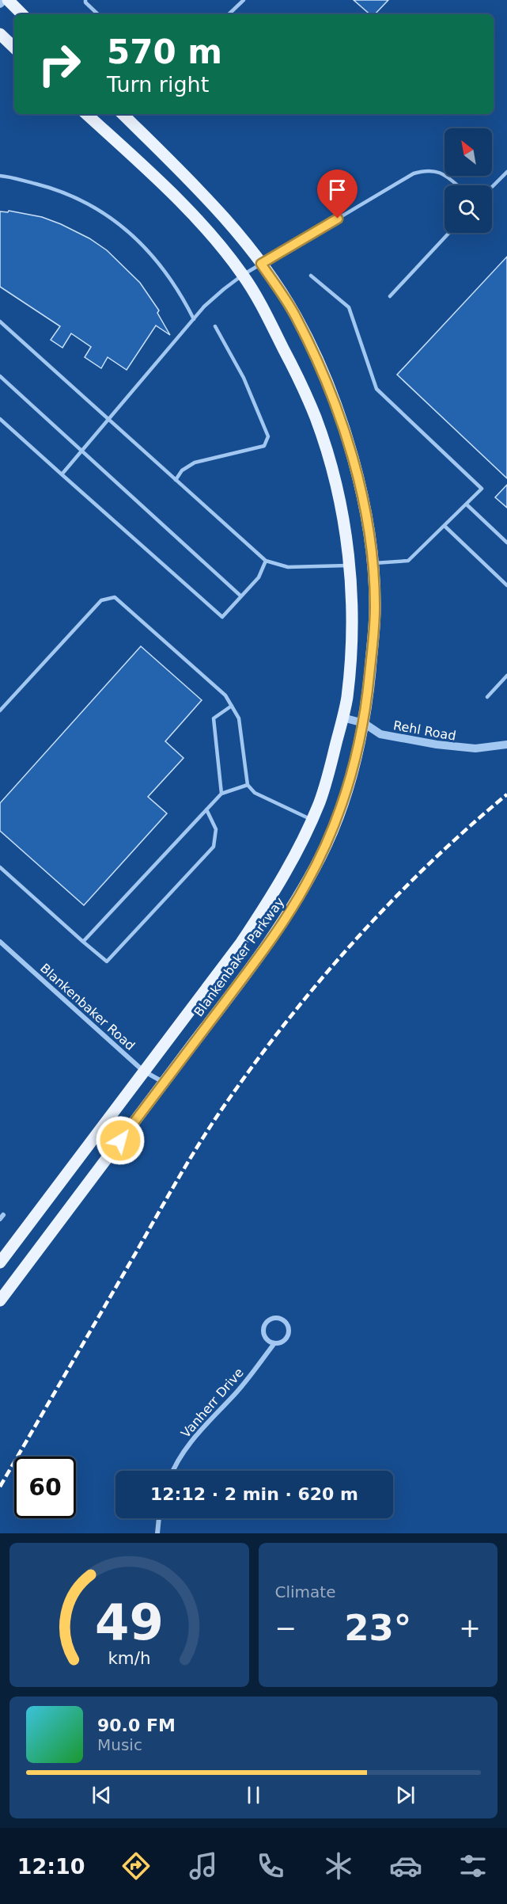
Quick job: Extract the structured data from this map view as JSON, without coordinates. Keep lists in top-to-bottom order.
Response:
{
  "streets": {
    "main road": ["Blankenbaker Parkway"],
    "street": ["Rehl Road", "Blankenbaker Road", "Vanherr Drive"]
  },
  "crossings": [
    ["Rehl Road", "Blankenbaker Parkway"],
    ["Blankenbaker Parkway", "Blankenbaker Road"]
  ],
  "north": "top left",
  "page": {
    "turn": ["570 m", "Turn right"],
    "limit": "60",
    "trip": "12:12 · 2 min · 620 m",
    "tile": "Climate",
    "heat": ["−", "23°", "+"],
    "song": ["90.0 FM", "Music"],
    "tabs": "12:10",
    "gauge": ["49", "km/h"]
  }
}
